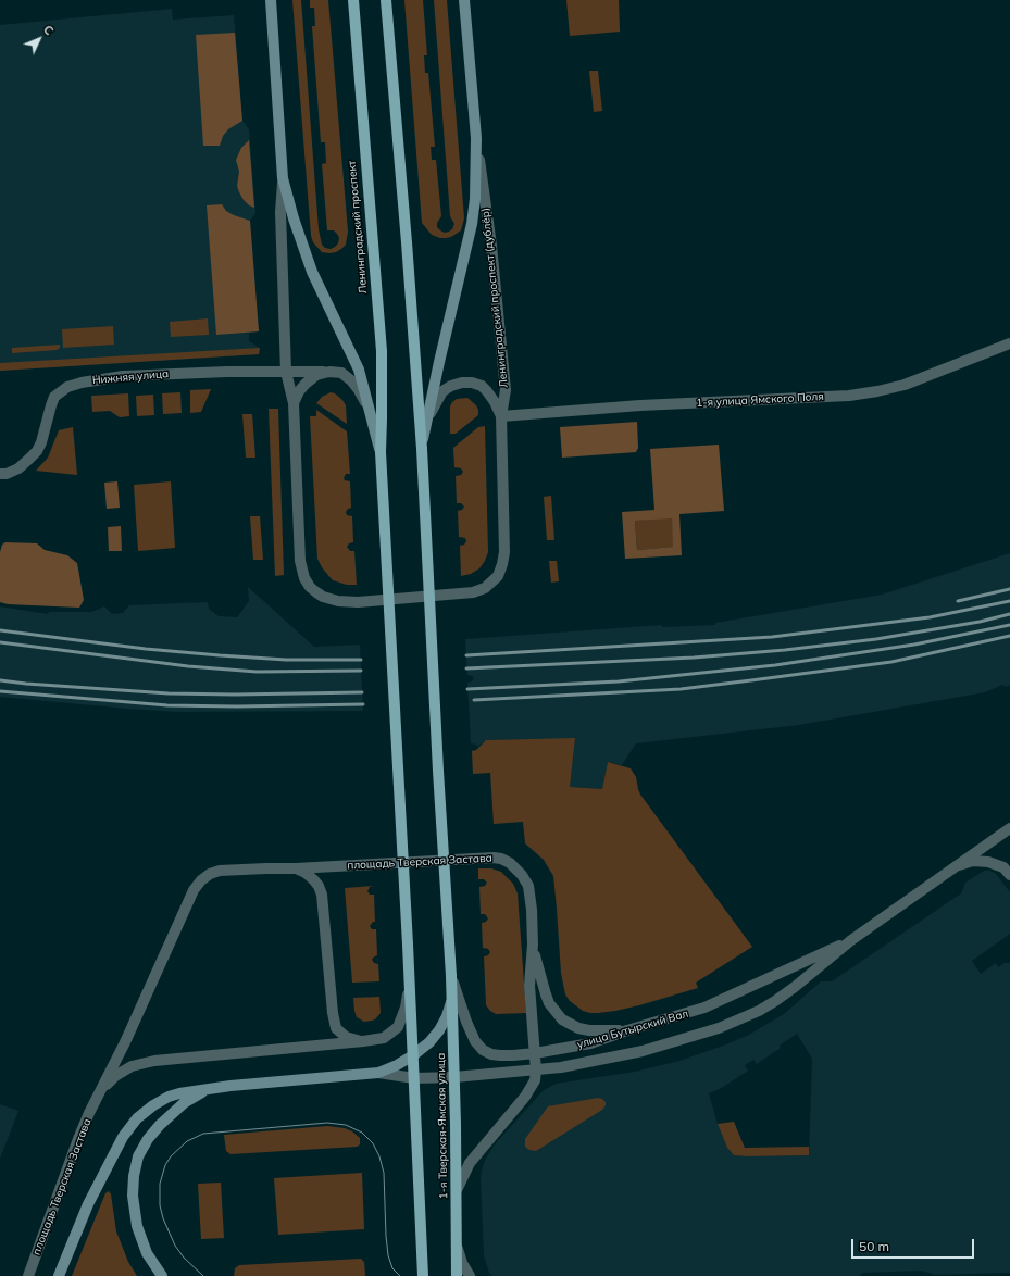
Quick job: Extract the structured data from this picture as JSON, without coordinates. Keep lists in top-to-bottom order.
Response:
{
  "streets": {
    "main road": ["Ленинградский проспект", "Ленинградский проспект (дублёр)", "1-я Тверская-Ямская улица"],
    "street": [
      "Нижняя улица",
      "1-я улица Ямского Поля",
      "площадь Тверская Застава",
      "улица Бутырский Вал"
    ]
  },
  "crossings": [
    ["Ленинградский проспект", "Ленинградский проспект (дублёр)"],
    ["Ленинградский проспект", "площадь Тверская Застава"],
    ["Ленинградский проспект (дублёр)", "Нижняя улица"],
    ["Ленинградский проспект (дублёр)", "1-я улица Ямского Поля"],
    ["Ленинградский проспект (дублёр)", "1-я Тверская-Ямская улица"],
    ["площадь Тверская Застава", "улица Бутырский Вал"],
    ["улица Бутырский Вал", "1-я Тверская-Ямская улица"]
  ],
  "scale_bar": "50 m",
  "north": "top right"
}
